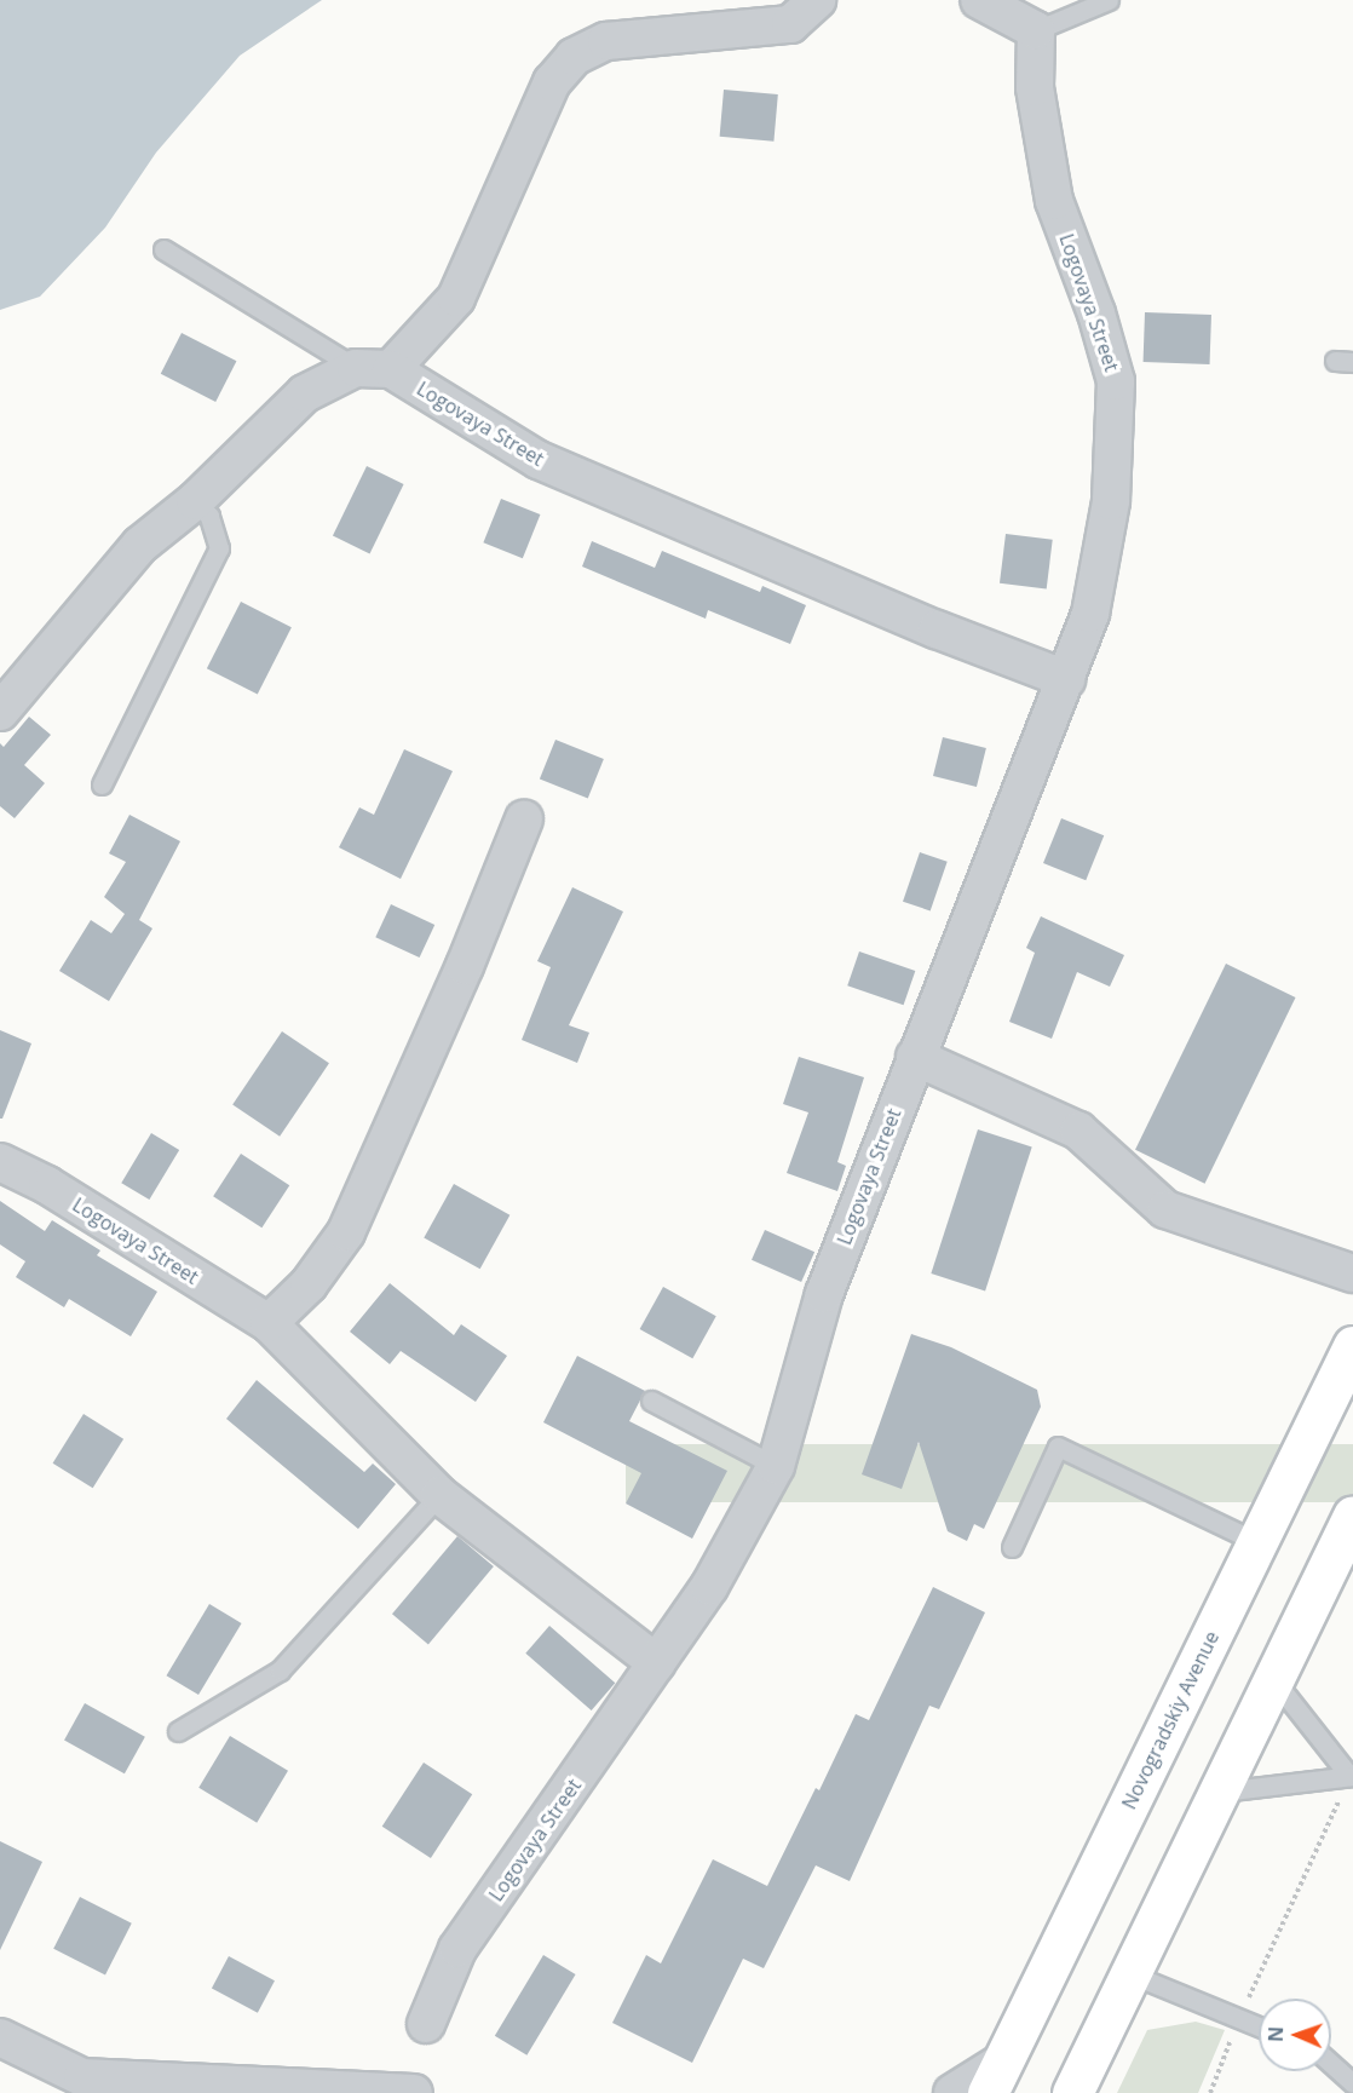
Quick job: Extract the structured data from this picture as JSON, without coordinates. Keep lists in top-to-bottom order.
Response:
{
  "streets": {
    "main road": ["Novogradskiy Avenue"],
    "street": ["Logovaya Street"]
  },
  "north": "left"
}
